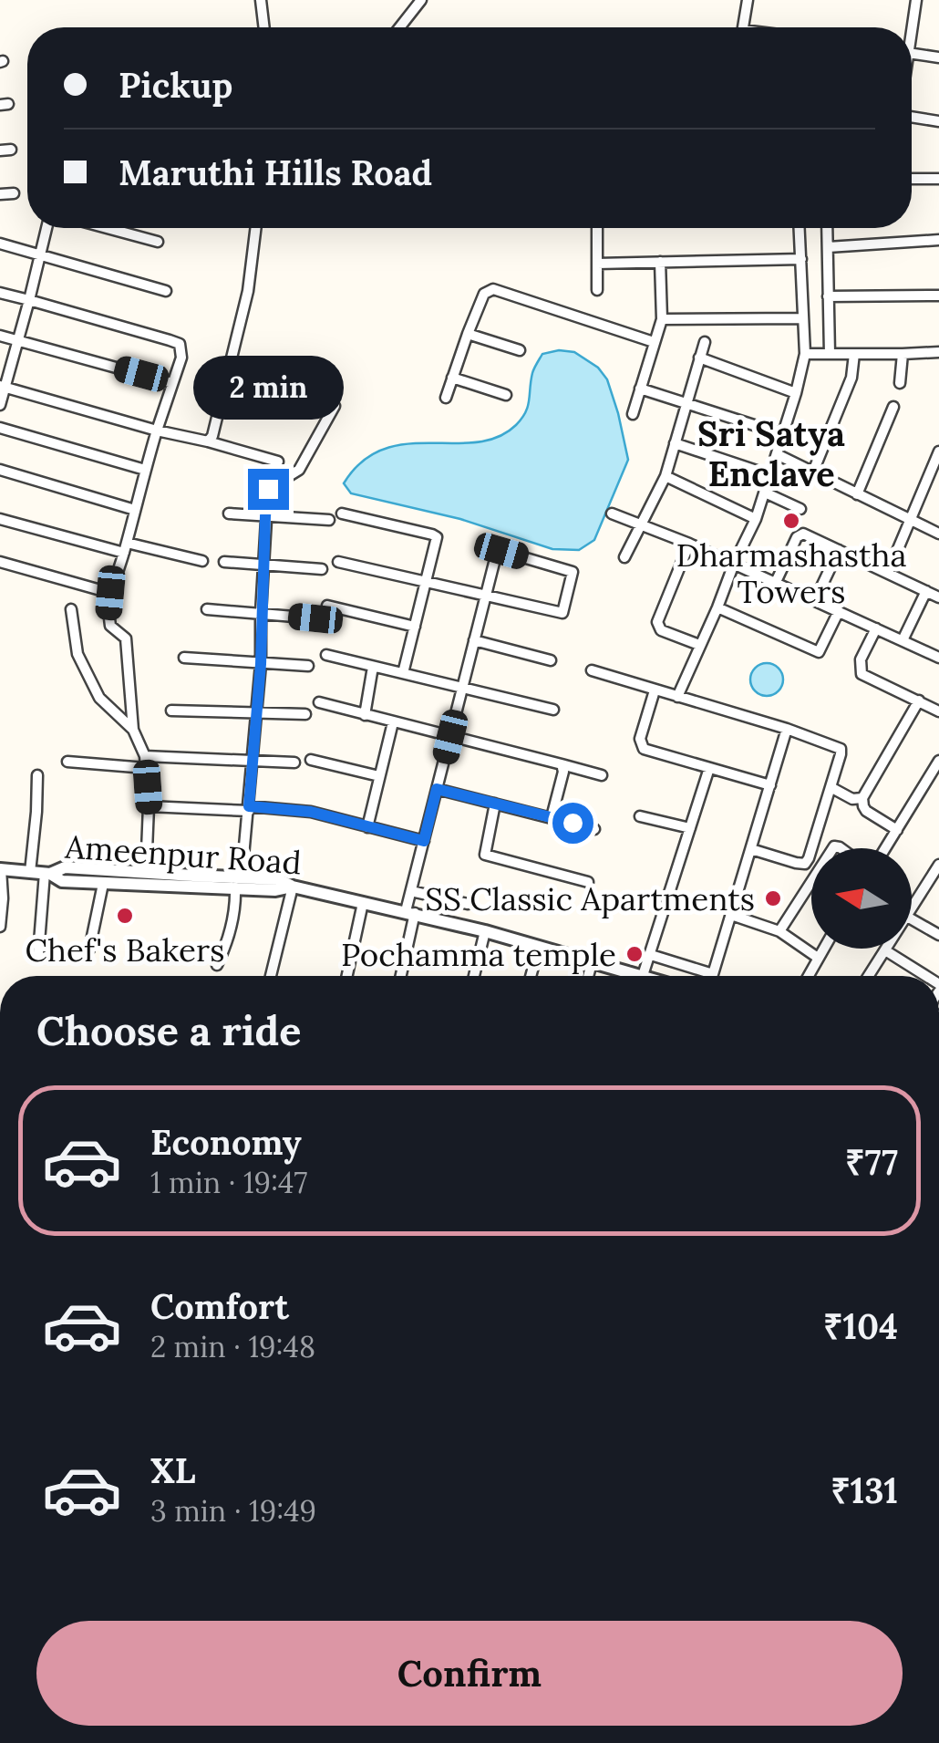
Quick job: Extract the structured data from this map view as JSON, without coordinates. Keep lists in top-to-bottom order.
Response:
{
  "streets": {
    "street": ["Ameenpur Road"]
  },
  "districts": ["Sri Satya Enclave"],
  "places": [
    "Dharmashastha Towers",
    "SS Classic Apartments",
    "Chef's Bakers",
    "Pochamma temple"
  ],
  "north": "left",
  "page": {
    "banner": ["Pickup", "Maruthi Hills Road"],
    "bubble": "2 min",
    "heading": "Choose a ride",
    "list": [
      {
        "name": "Economy",
        "note": "1 min · 19:47",
        "value": "₹77"
      },
      {
        "name": "Comfort",
        "note": "2 min · 19:48",
        "value": "₹104"
      },
      {
        "name": "XL",
        "note": "3 min · 19:49",
        "value": "₹131"
      }
    ],
    "buttons": "Confirm"
  }
}
